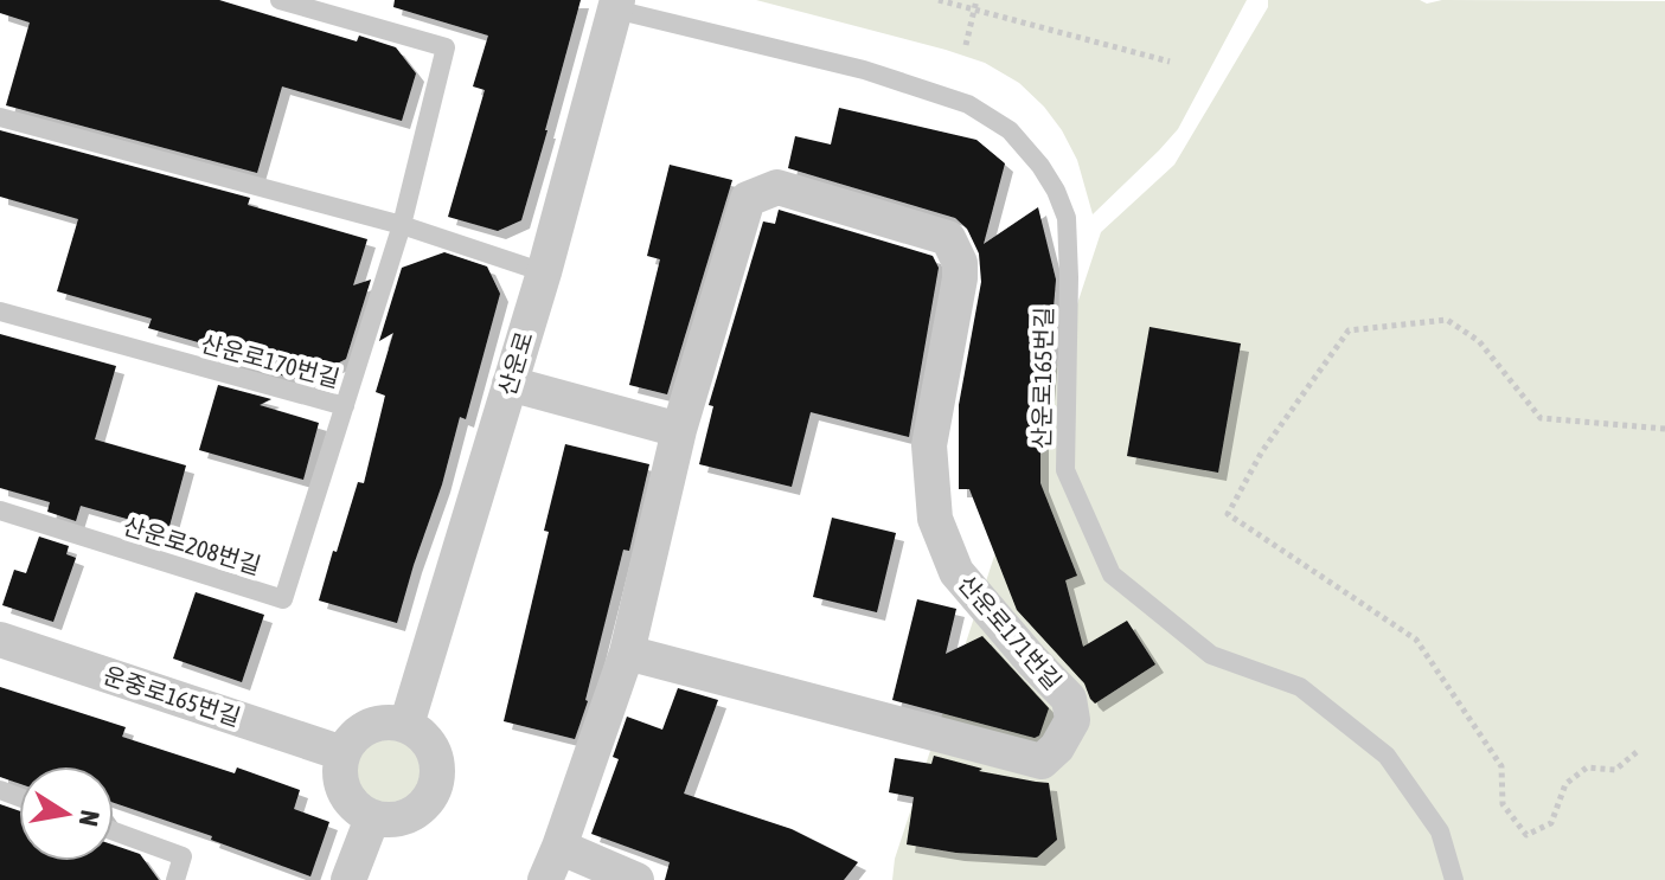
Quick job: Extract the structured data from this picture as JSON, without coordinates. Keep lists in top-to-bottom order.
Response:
{
  "streets": {
    "street": ["산운로", "산운로171번길", "운중로165번길"],
    "lane": ["산운로170번길", "산운로165번길", "산운로208번길"]
  },
  "crossings": [
    ["산운로170번길", "산운로208번길"],
    ["산운로", "산운로165번길"],
    ["산운로", "운중로165번길"]
  ],
  "north": "right"
}
